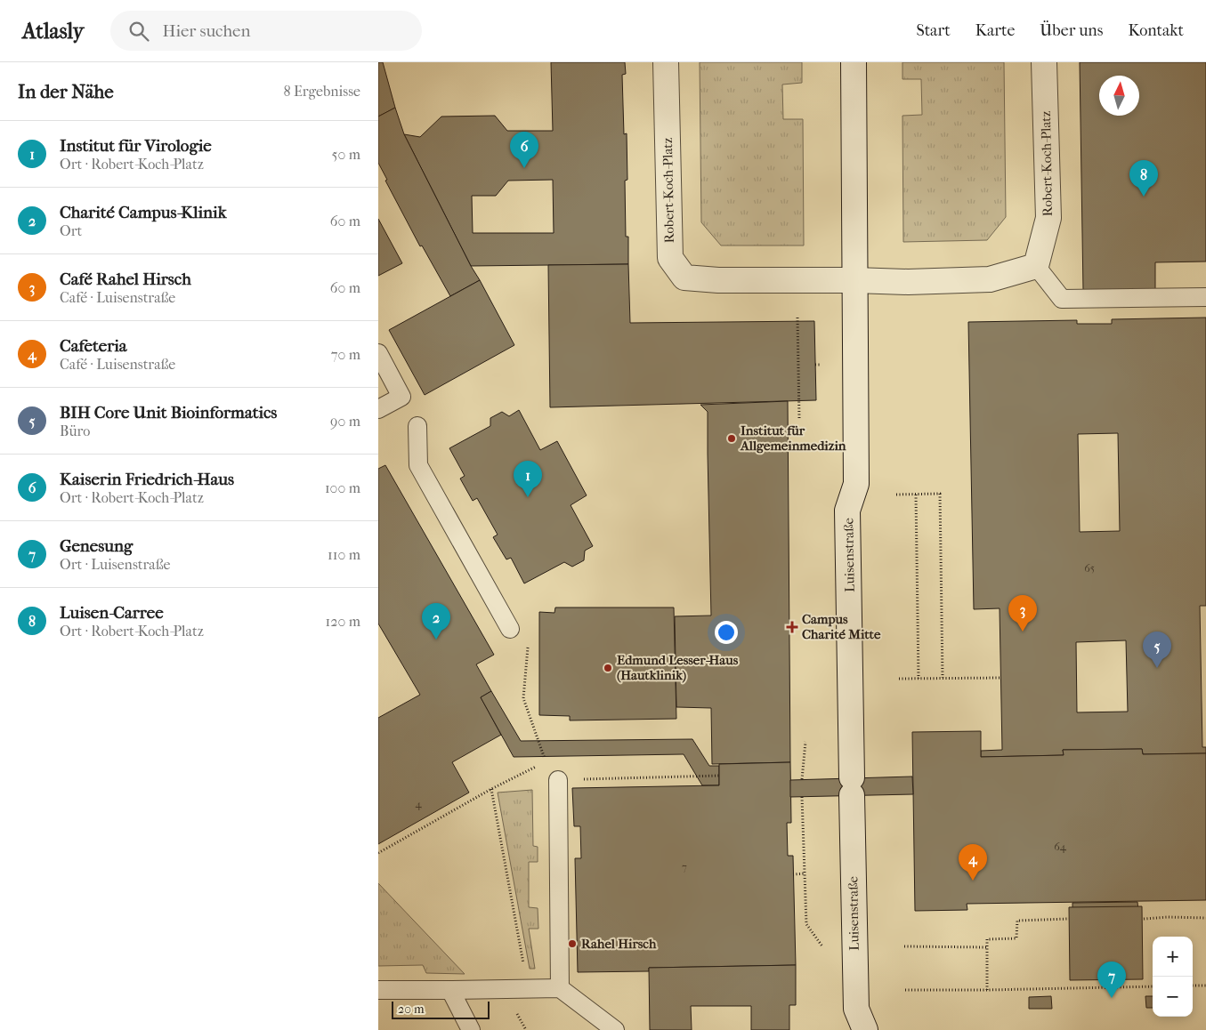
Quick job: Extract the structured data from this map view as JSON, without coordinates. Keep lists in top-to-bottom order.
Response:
{
  "streets": {
    "street": ["Robert-Koch-Platz", "Luisenstraße"]
  },
  "crossings": [
    ["Robert-Koch-Platz", "Luisenstraße"]
  ],
  "places": {
    "other": ["Institut für Allgemeinmedizin", "Edmund Lesser-Haus (Hautklinik)", "Rahel Hirsch"],
    "health": ["Campus Charité Mitte"]
  },
  "house_numbers": [
    "65",
    "4",
    "64",
    "7"
  ],
  "scale_bar": "20 m",
  "north": "top",
  "page": {
    "header": "Atlasly",
    "search": "Hier suchen",
    "nav": [
      "Start",
      "Karte",
      "Über uns",
      "Kontakt"
    ],
    "heading": ["In der Nähe", "8 Ergebnisse"],
    "list": [
      {
        "mark": "1",
        "name": "Institut für Virologie",
        "note": "Ort · Robert-Koch-Platz",
        "value": "50 m"
      },
      {
        "mark": "2",
        "name": "Charité Campus-Klinik",
        "note": "Ort",
        "value": "60 m"
      },
      {
        "mark": "3",
        "name": "Café Rahel Hirsch",
        "note": "Café · Luisenstraße",
        "value": "60 m"
      },
      {
        "mark": "4",
        "name": "Cafeteria",
        "note": "Café · Luisenstraße",
        "value": "70 m"
      },
      {
        "mark": "5",
        "name": "BIH Core Unit Bioinformatics",
        "note": "Büro",
        "value": "90 m"
      },
      {
        "mark": "6",
        "name": "Kaiserin Friedrich-Haus",
        "note": "Ort · Robert-Koch-Platz",
        "value": "100 m"
      },
      {
        "mark": "7",
        "name": "Genesung",
        "note": "Ort · Luisenstraße",
        "value": "110 m"
      },
      {
        "mark": "8",
        "name": "Luisen-Carree",
        "note": "Ort · Robert-Koch-Platz",
        "value": "120 m"
      }
    ],
    "pins": [
      "6",
      "8",
      "1",
      "3",
      "2",
      "5",
      "4",
      "7"
    ],
    "map_buttons": ["+", "−"],
    "scale": "20 m"
  }
}
